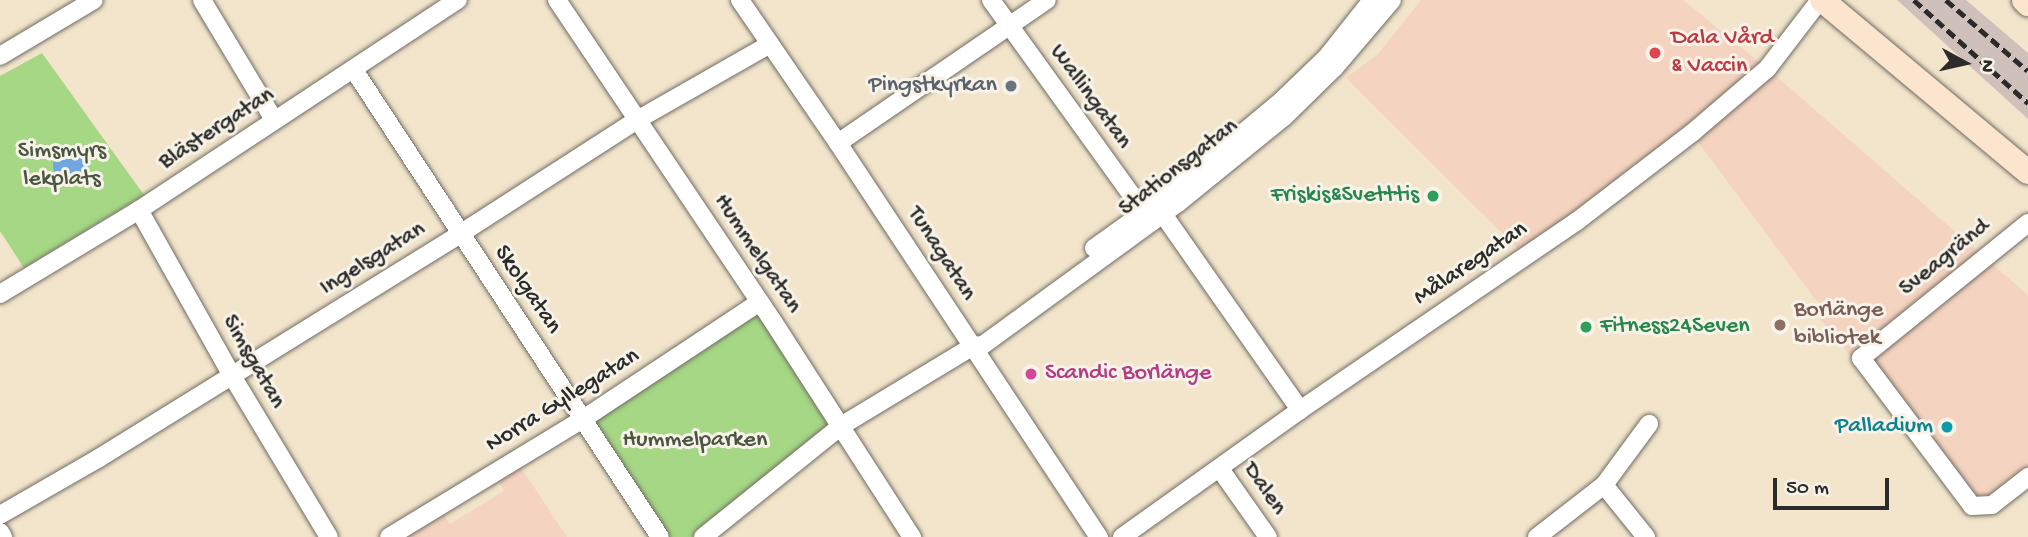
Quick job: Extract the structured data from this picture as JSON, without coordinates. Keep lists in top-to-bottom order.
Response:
{
  "streets": {
    "street": [
      "Wallingatan",
      "Blästergatan",
      "Stationsgatan",
      "Hummelgatan",
      "Tunagatan",
      "Sveagränd",
      "Ingelsgatan",
      "Målaregatan",
      "Skolgatan",
      "Simsgatan",
      "Norra Gyllegatan",
      "Dalen"
    ]
  },
  "crossings": [
    ["Wallingatan", "Stationsgatan"],
    ["Wallingatan", "Målaregatan"],
    ["Blästergatan", "Skolgatan"],
    ["Blästergatan", "Simsgatan"],
    ["Stationsgatan", "Hummelgatan"],
    ["Stationsgatan", "Tunagatan"],
    ["Hummelgatan", "Ingelsgatan"],
    ["Hummelgatan", "Norra Gyllegatan"],
    ["Tunagatan", "Ingelsgatan"],
    ["Ingelsgatan", "Skolgatan"],
    ["Ingelsgatan", "Simsgatan"],
    ["Målaregatan", "Dalen"],
    ["Skolgatan", "Norra Gyllegatan"]
  ],
  "parks": ["Simsmyrs lekplats", "Hummelparken"],
  "places": [
    "Dala Vård & Vaccin",
    "Pingstkyrkan",
    "Friskis&Svetttis",
    "Borlänge bibliotek",
    "Fitness24Seven",
    "Scandic Borlänge",
    "Palladium"
  ],
  "scale_bar": "50 m",
  "north": "right"
}
